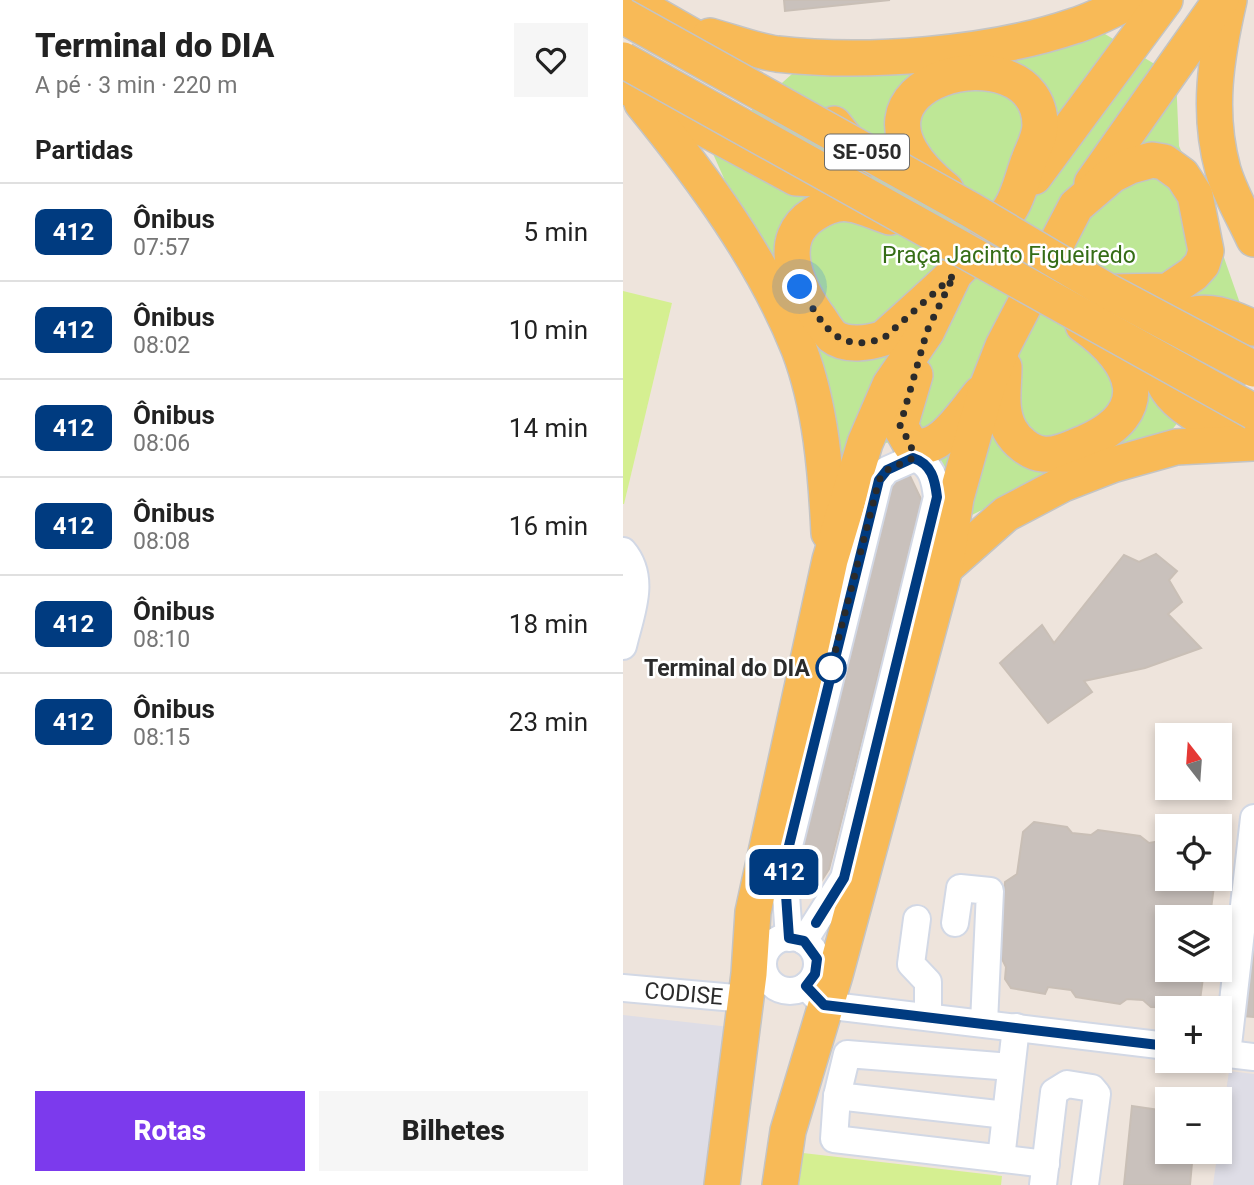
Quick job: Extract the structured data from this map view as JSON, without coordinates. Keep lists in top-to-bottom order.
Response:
{
  "streets": {
    "main road": ["SE-050"],
    "street": ["CODISE"]
  },
  "parks": ["Praça Jacinto Figueiredo"],
  "places": ["Terminal do DIA"],
  "lines": ["bus line 412"],
  "north": "top",
  "page": {
    "heading": [
      ["Terminal do DIA", "A pé · 3 min · 220 m"],
      "Partidas"
    ],
    "on_map": "412",
    "list": [
      {
        "mark": "412",
        "name": "Ônibus",
        "note": "07:57",
        "value": "5 min"
      },
      {
        "mark": "412",
        "name": "Ônibus",
        "note": "08:02",
        "value": "10 min"
      },
      {
        "mark": "412",
        "name": "Ônibus",
        "note": "08:06",
        "value": "14 min"
      },
      {
        "mark": "412",
        "name": "Ônibus",
        "note": "08:08",
        "value": "16 min"
      },
      {
        "mark": "412",
        "name": "Ônibus",
        "note": "08:10",
        "value": "18 min"
      },
      {
        "mark": "412",
        "name": "Ônibus",
        "note": "08:15",
        "value": "23 min"
      }
    ],
    "map_buttons": ["+", "−"],
    "buttons": ["Rotas", "Bilhetes"]
  }
}
